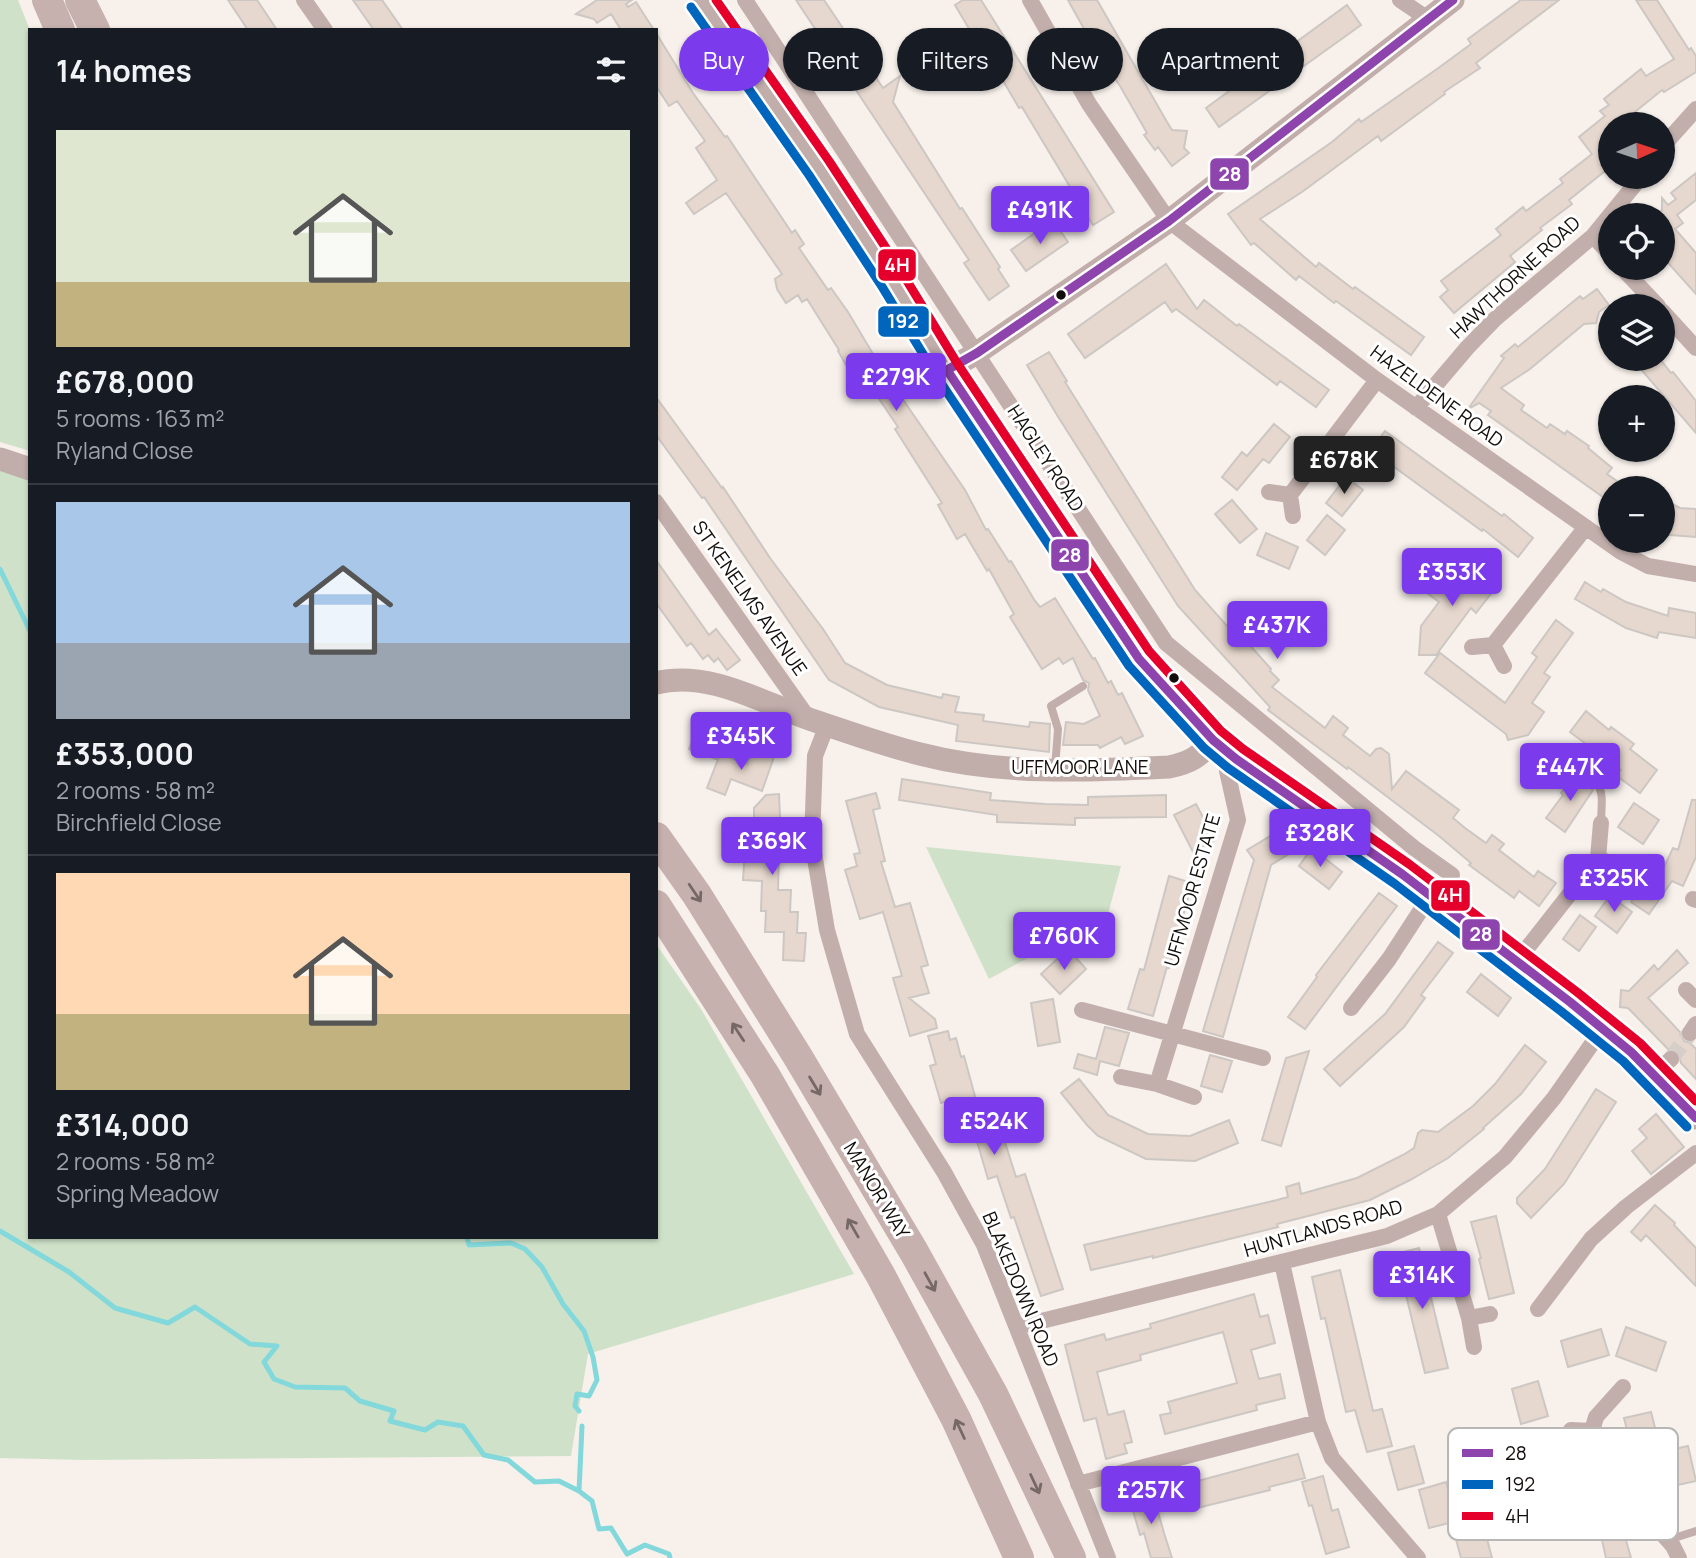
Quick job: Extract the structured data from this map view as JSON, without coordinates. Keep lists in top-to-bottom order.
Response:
{
  "streets": {
    "highway": ["MANOR WAY"],
    "main road": ["HAGLEY ROAD", "UFFMOOR LANE"],
    "street": [
      "HAWTHORNE ROAD",
      "HAZELDENE ROAD",
      "ST KENELMS AVENUE",
      "UFFMOOR ESTATE",
      "HUNTLANDS ROAD",
      "BLAKEDOWN ROAD"
    ]
  },
  "crossings": [
    ["HAWTHORNE ROAD", "HAZELDENE ROAD"],
    ["HAGLEY ROAD", "UFFMOOR LANE"],
    ["HAGLEY ROAD", "UFFMOOR ESTATE"],
    ["HAGLEY ROAD", "HUNTLANDS ROAD"],
    ["ST KENELMS AVENUE", "UFFMOOR LANE"],
    ["ST KENELMS AVENUE", "BLAKEDOWN ROAD"],
    ["UFFMOOR LANE", "BLAKEDOWN ROAD"],
    ["HUNTLANDS ROAD", "BLAKEDOWN ROAD"]
  ],
  "lines": ["transit line 28", "transit line 4H", "transit line 192"],
  "legend": ["28", "192", "4H"],
  "north": "right",
  "page": {
    "chip": [
      "Buy",
      "Rent",
      "Filters",
      "New",
      "Apartment"
    ],
    "heading": "14 homes",
    "map_buttons": ["+", "−"],
    "list": [
      {
        "name": "£678,000",
        "note": "5 rooms · 163 m² · Ryland Close"
      },
      {
        "name": "£353,000",
        "note": "2 rooms · 58 m² · Birchfield Close"
      },
      {
        "name": "£314,000",
        "note": "2 rooms · 58 m² · Spring Meadow"
      }
    ],
    "price": [
      "£491K",
      "£279K",
      "£678K",
      "£353K",
      "£437K",
      "£345K",
      "£447K",
      "£328K",
      "£369K",
      "£325K",
      "£760K",
      "£524K",
      "£314K",
      "£257K"
    ]
  }
}
